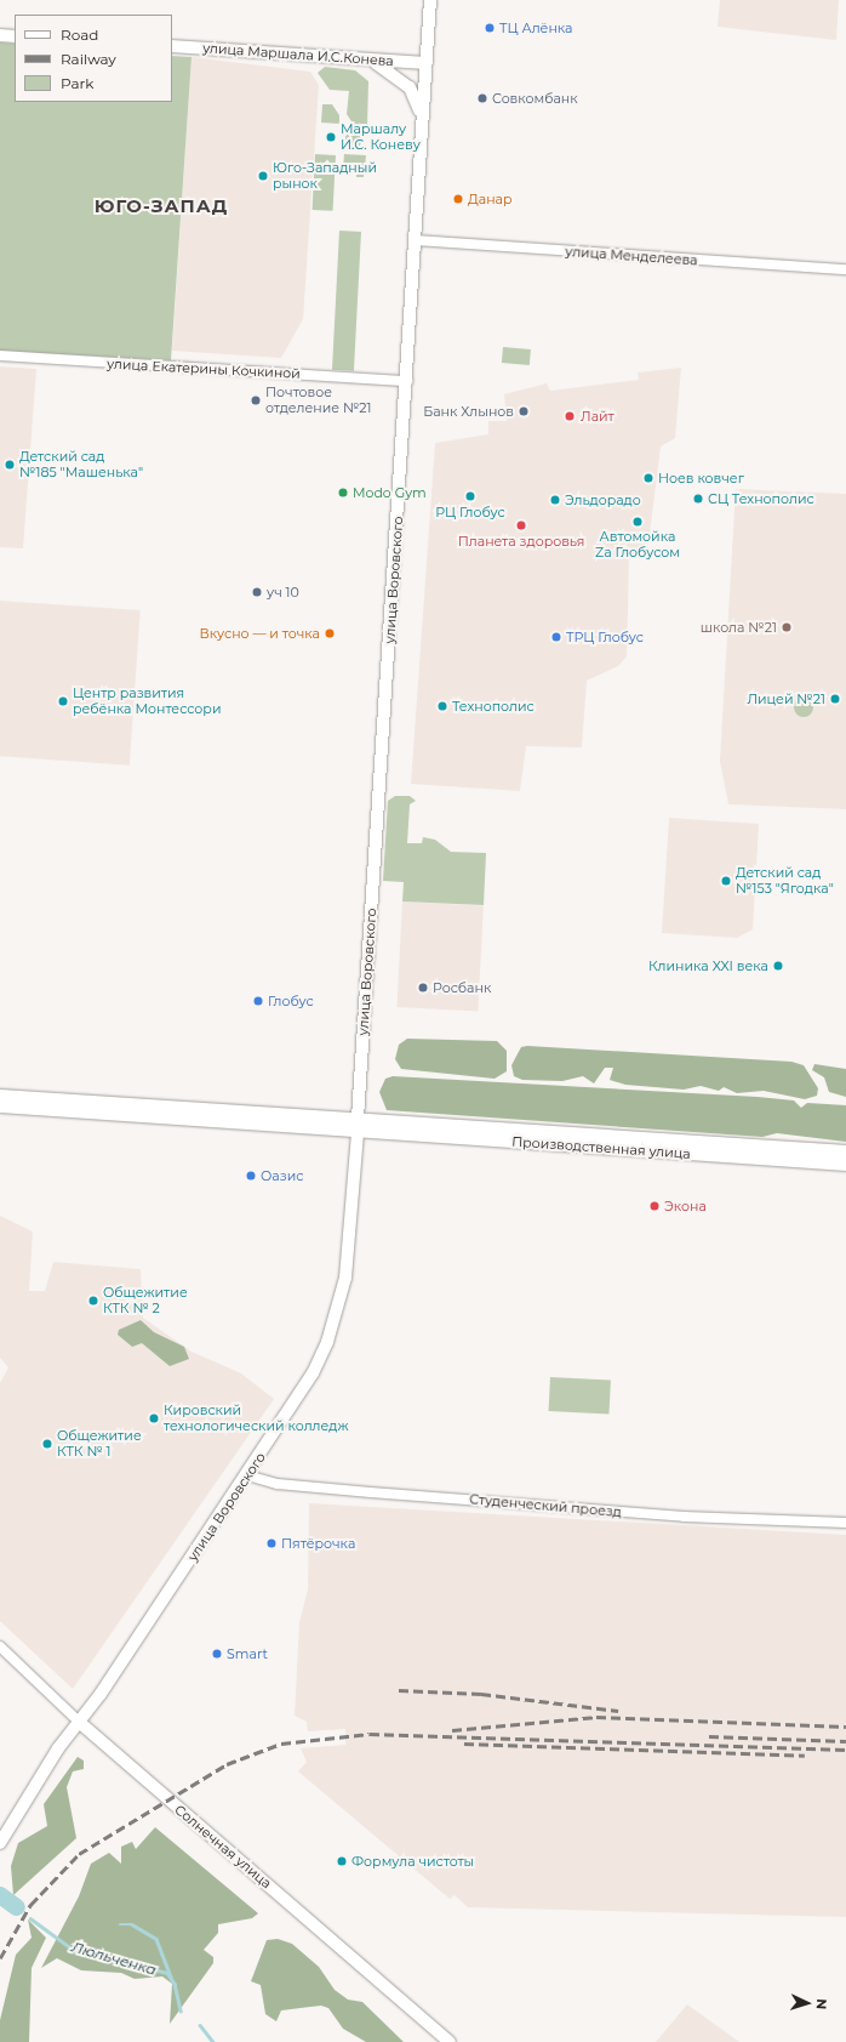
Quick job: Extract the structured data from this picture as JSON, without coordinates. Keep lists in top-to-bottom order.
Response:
{
  "streets": {
    "highway": ["улица Воровского", "Производственная улица"],
    "main road": ["улица Маршала И.С.Конева", "Солнечная улица"],
    "street": ["улица Менделеева", "улица Екатерины Кочкиной", "Студенческий проезд"]
  },
  "crossings": [
    ["улица Маршала И.С.Конева", "улица Воровского"],
    ["улица Менделеева", "улица Воровского"],
    ["улица Екатерины Кочкиной", "улица Воровского"],
    ["улица Воровского", "Производственная улица"],
    ["улица Воровского", "Студенческий проезд"],
    ["улица Воровского", "Солнечная улица"]
  ],
  "districts": ["ЮГО-ЗАПАД"],
  "water": ["Люльченка"],
  "places": [
    "ТЦ Алёнка",
    "Совкомбанк",
    "Маршалу И.С. Коневу",
    "Юго-Западный рынок",
    "Данар",
    "Почтовое отделение №21",
    "Банк Хлынов",
    "Лайт",
    "Детский сад №185 \"Машенька\"",
    "Ноев ковчег",
    "Modo Gym",
    "РЦ Глобус",
    "СЦ Технополис",
    "Эльдорадо",
    "Автомойка Za Глобусом",
    "Планета здоровья",
    "уч 10",
    "школа №21",
    "Вкусно — и точка",
    "ТРЦ Глобус",
    "Лицей №21",
    "Центр развития ребёнка Монтессори",
    "Технополис",
    "Детский сад №153 \"Ягодка\"",
    "Клиника XXI века",
    "Росбанк",
    "Глобус",
    "Оазис",
    "Экона",
    "Общежитие КТК № 2",
    "Кировский технологический колледж",
    "Общежитие КТК № 1",
    "Пятёрочка",
    "Smart",
    "Формула чистоты"
  ],
  "legend": ["Road", "Railway", "Park"],
  "north": "right"
}
